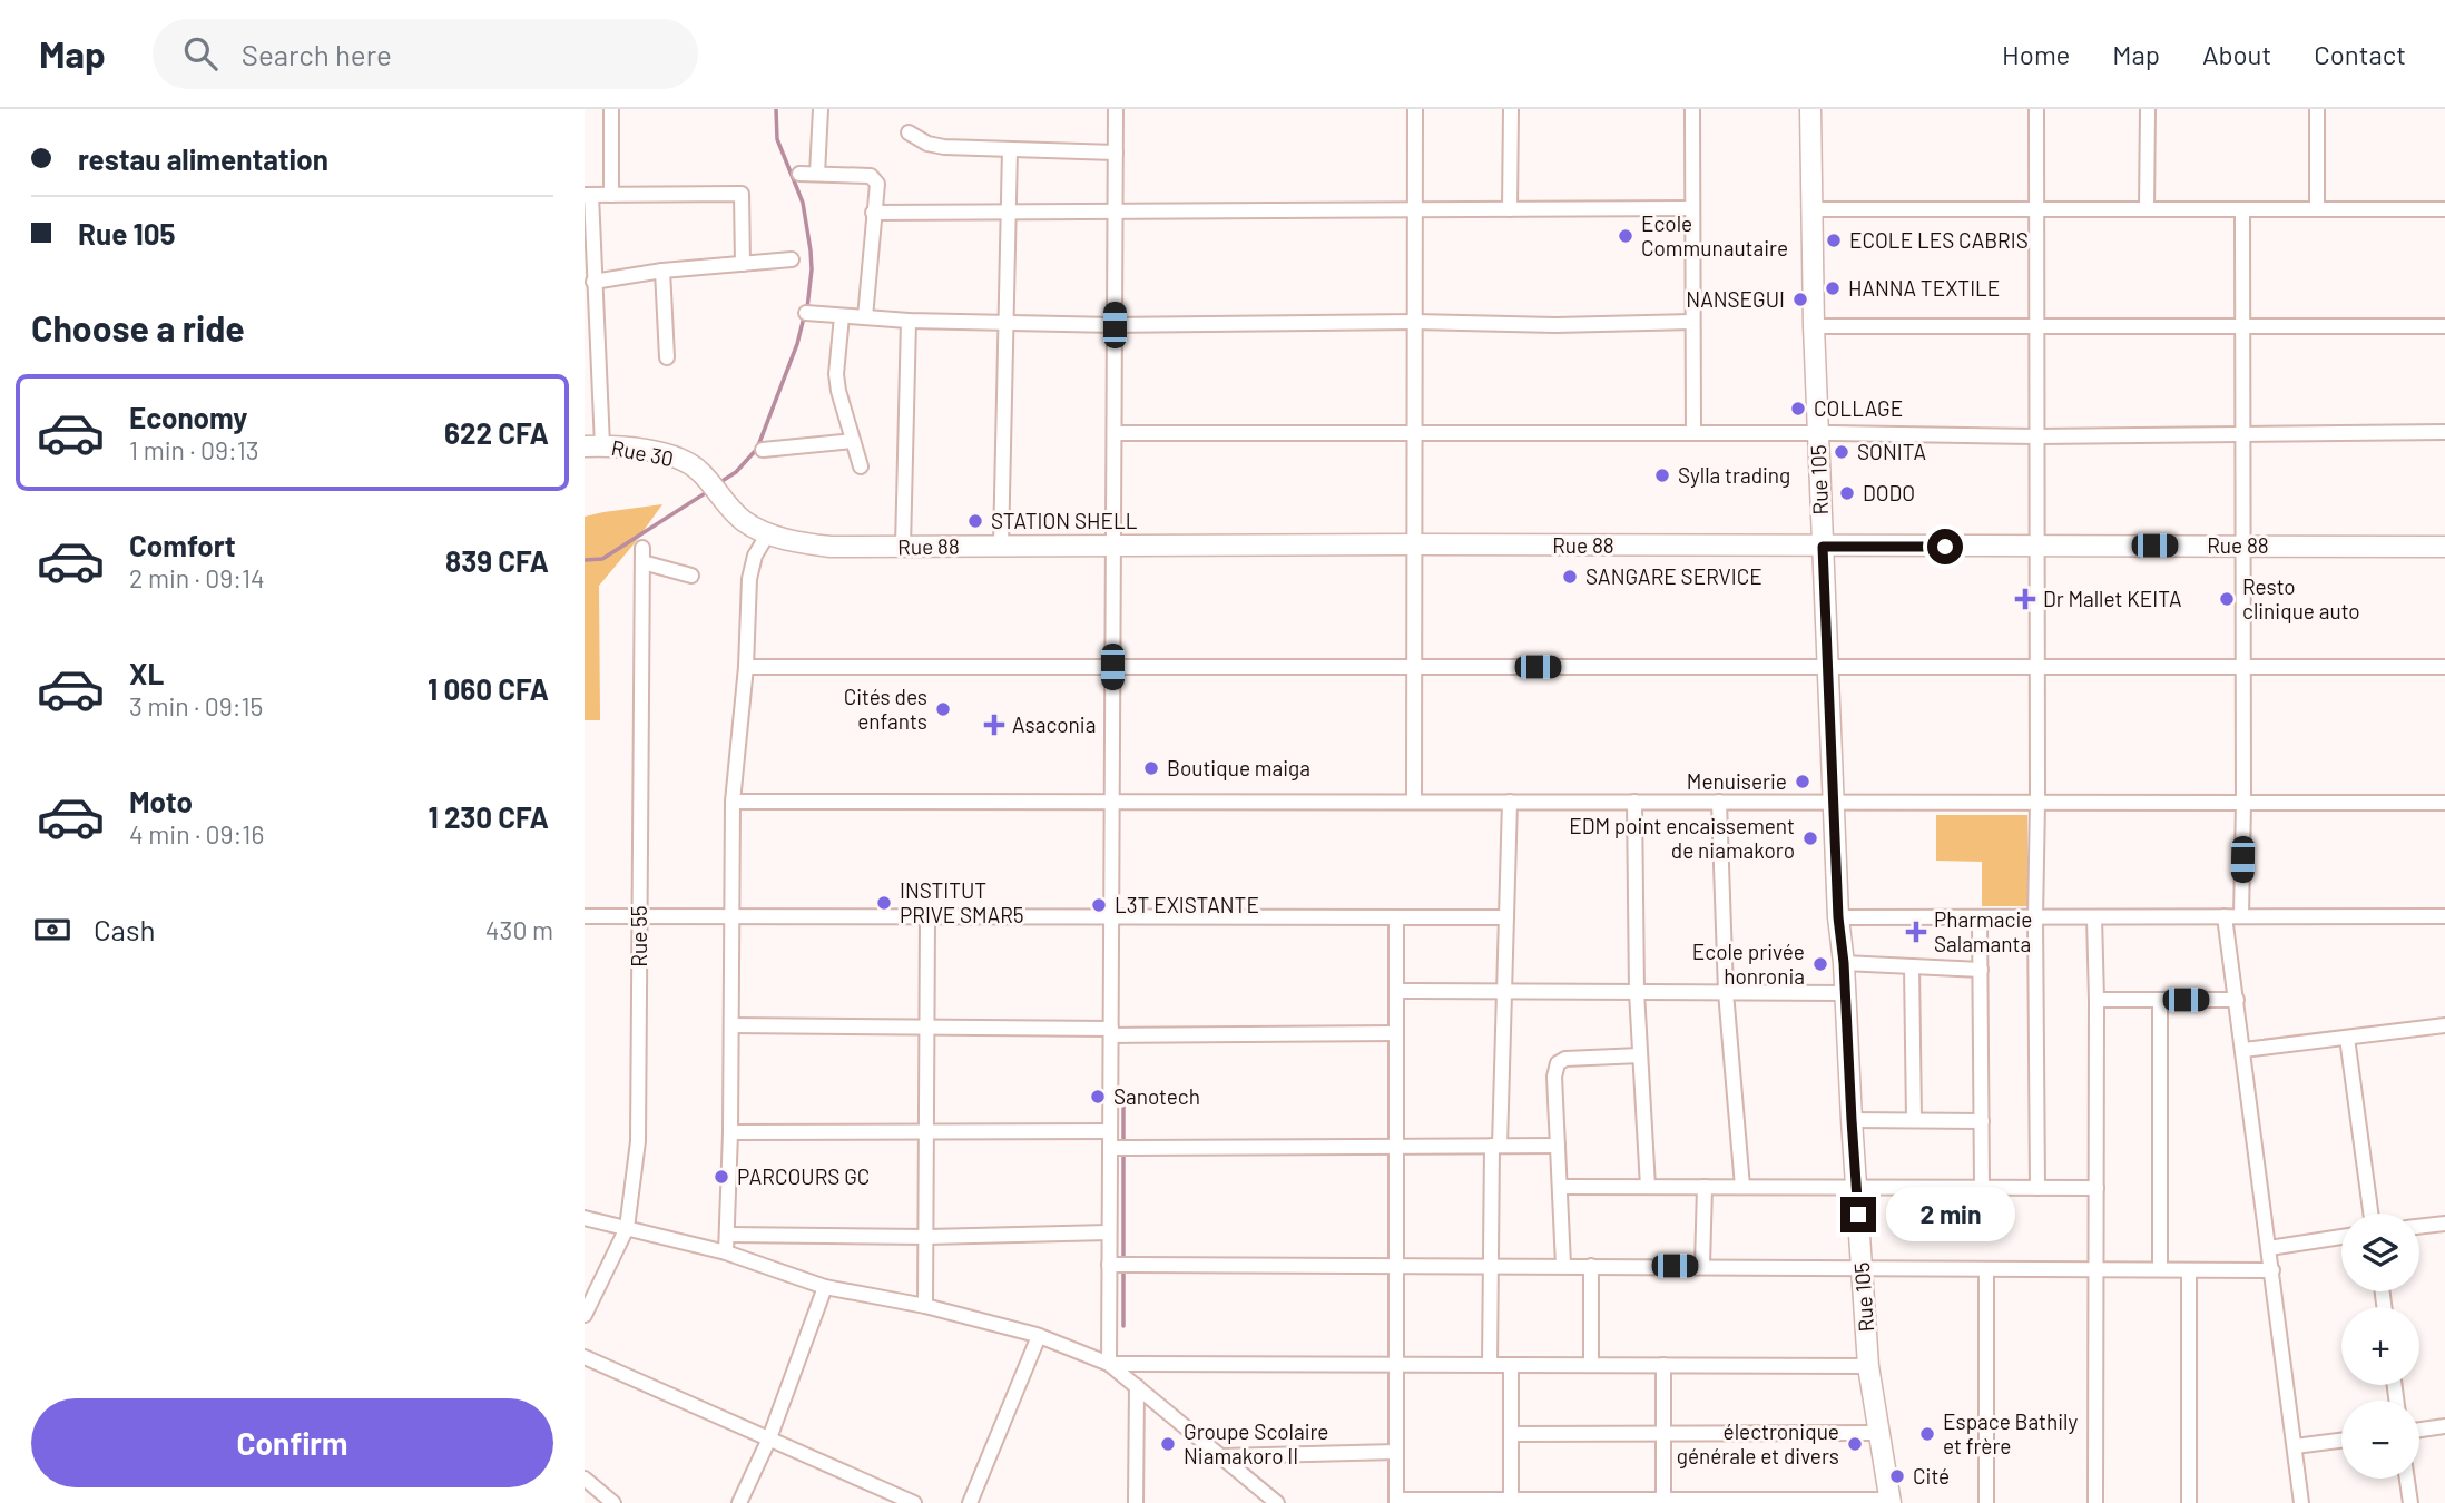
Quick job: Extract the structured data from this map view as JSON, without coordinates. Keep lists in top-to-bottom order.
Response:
{
  "streets": {
    "main road": ["Rue 30", "Rue 105", "Rue 88"],
    "street": ["Rue 55"]
  },
  "crossings": [
    ["Rue 30", "Rue 88"],
    ["Rue 105", "Rue 88"]
  ],
  "places": {
    "other": [
      "Ecole Communautaire",
      "ECOLE LES CABRIS",
      "HANNA TEXTILE",
      "NANSEGUI",
      "COLLAGE",
      "SONITA",
      "Sylla trading",
      "DODO",
      "STATION SHELL",
      "SANGARE SERVICE",
      "Resto clinique auto",
      "Cités des enfants",
      "Boutique maiga",
      "Menuiserie",
      "EDM point encaissement de niamakoro",
      "INSTITUT PRIVE SMAR5",
      "L3T EXISTANTE",
      "Ecole privée honronia",
      "Sanotech",
      "PARCOURS GC",
      "Espace Bathily et frère",
      "Groupe Scolaire Niamakoro II",
      "électronique générale et divers",
      "Cité"
    ],
    "health": ["Dr Mallet KEITA", "Asaconia", "Pharmacie Salamanta"]
  },
  "page": {
    "header": "Map",
    "search": "Search here",
    "nav": [
      "Home",
      "Map",
      "About",
      "Contact"
    ],
    "banner": ["restau alimentation", "Rue 105"],
    "heading": "Choose a ride",
    "list": [
      {
        "name": "Economy",
        "note": "1 min · 09:13",
        "value": "622 CFA"
      },
      {
        "name": "Comfort",
        "note": "2 min · 09:14",
        "value": "839 CFA"
      },
      {
        "name": "XL",
        "note": "3 min · 09:15",
        "value": "1 060 CFA"
      },
      {
        "name": "Moto",
        "note": "4 min · 09:16",
        "value": "1 230 CFA"
      }
    ],
    "pay": ["Cash", "430 m"],
    "bubble": "2 min",
    "map_buttons": ["+", "−"],
    "buttons": "Confirm"
  }
}
